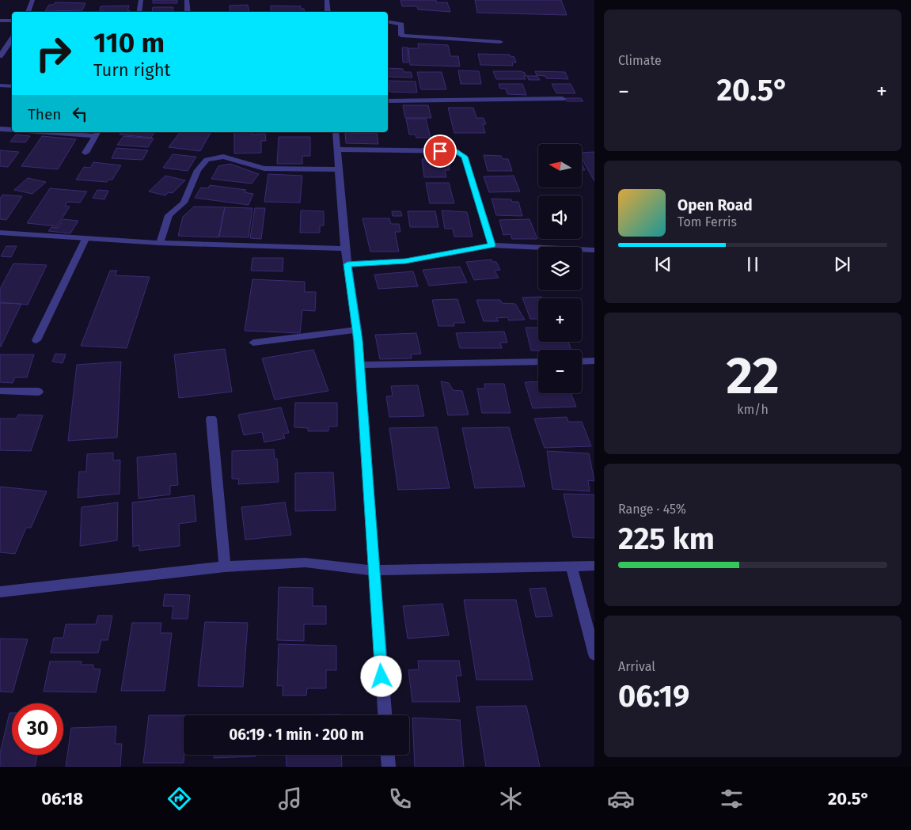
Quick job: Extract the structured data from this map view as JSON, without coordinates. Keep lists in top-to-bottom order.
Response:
{
  "north": "left",
  "page": {
    "tile": [
      "Climate",
      ["22", "km/h"],
      ["Range · 45%", "225 km"],
      ["Arrival", "06:19"]
    ],
    "turn": ["110 m", "Turn right"],
    "heat": ["−", "20.5°", "+"],
    "then": "Then",
    "map_buttons": ["+", "−"],
    "song": ["Open Road", "Tom Ferris"],
    "limit": "30",
    "trip": "06:19 · 1 min · 200 m",
    "tabs": ["06:18", "20.5°"]
  }
}
